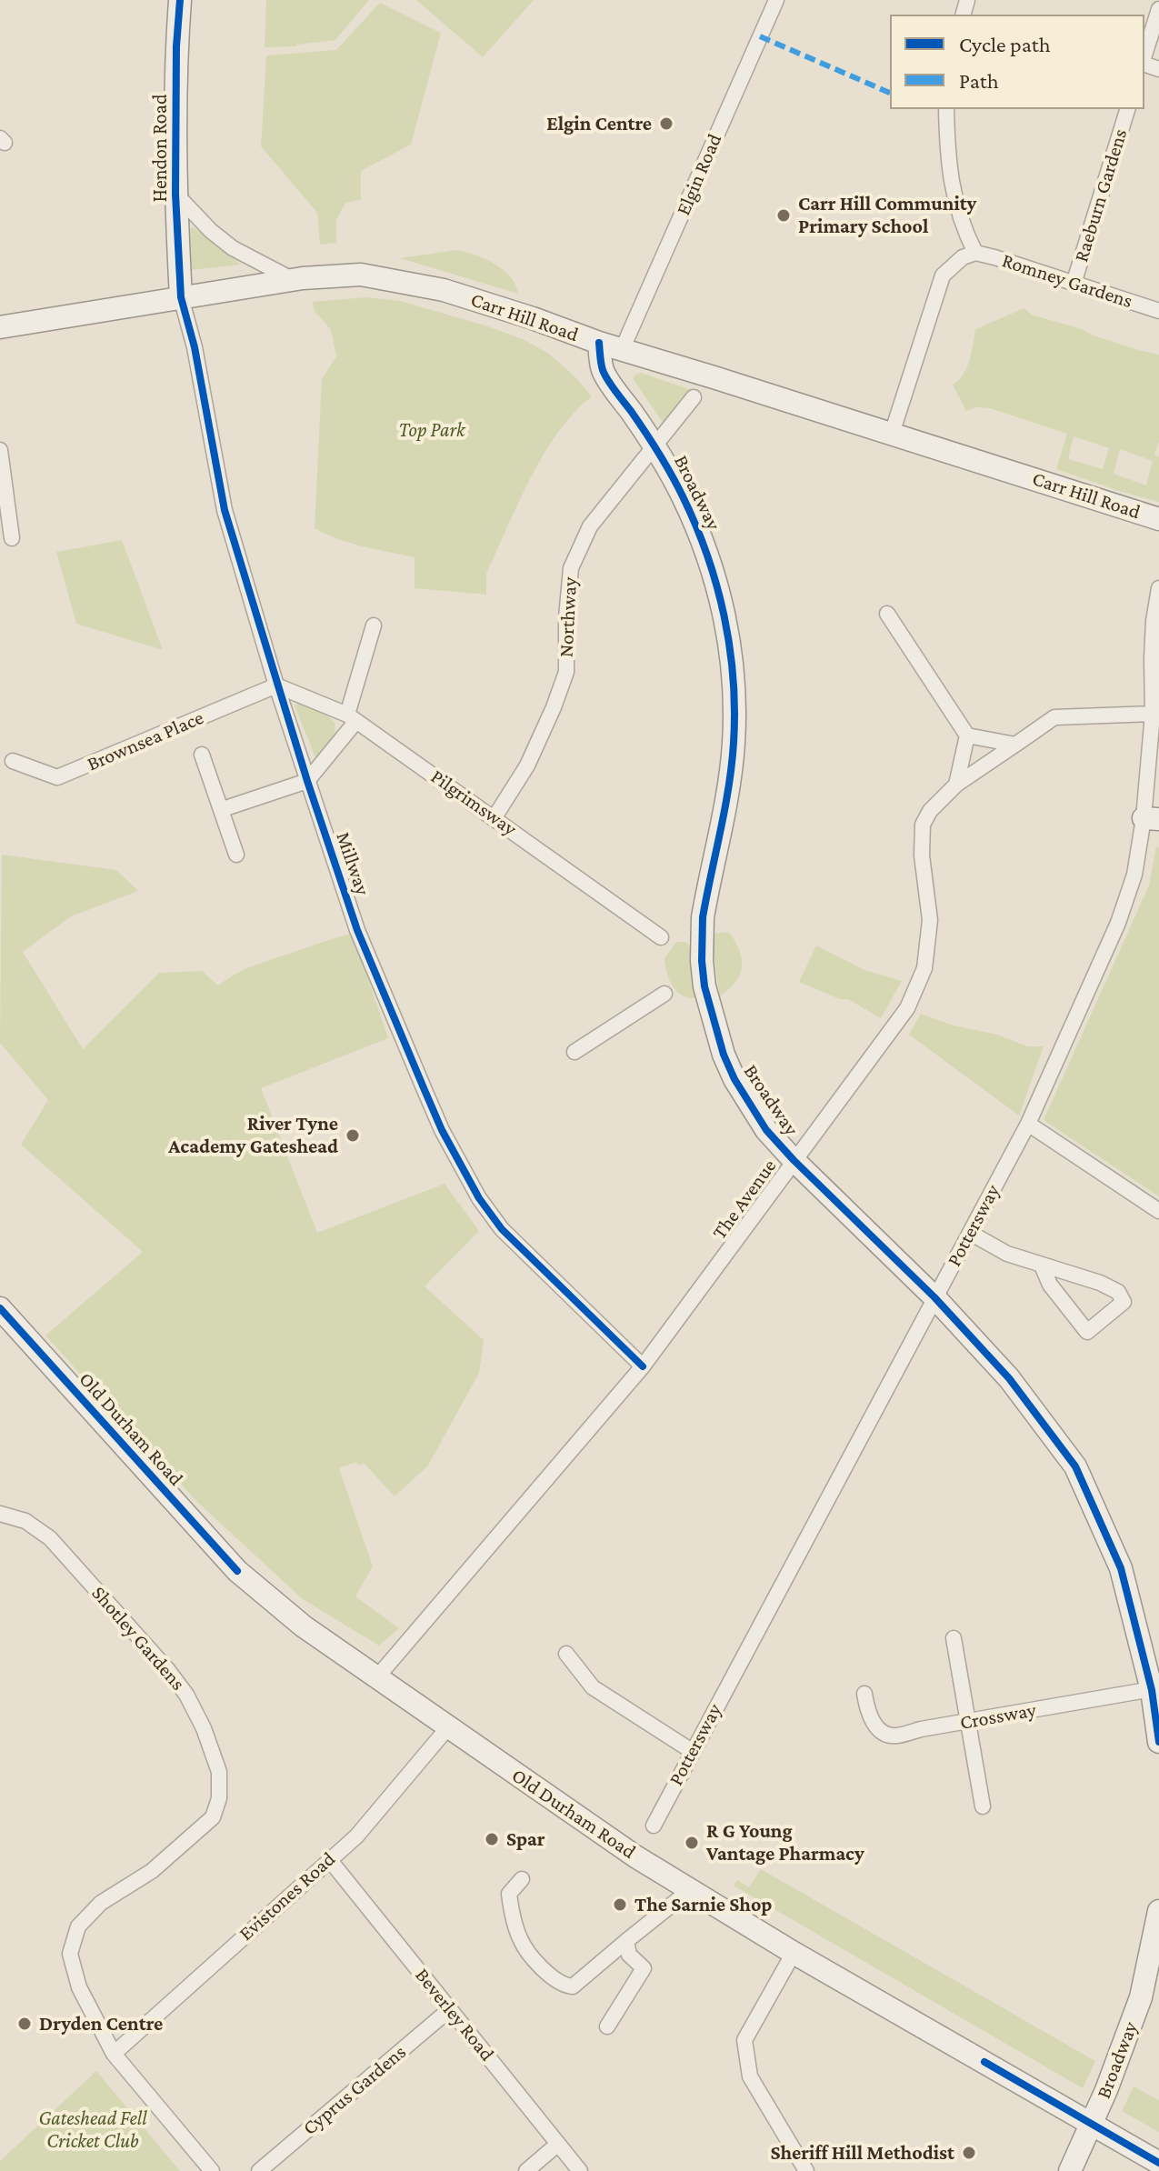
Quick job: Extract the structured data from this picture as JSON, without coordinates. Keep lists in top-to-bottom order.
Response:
{
  "streets": {
    "street": [
      "Hendon Road",
      "Elgin Road",
      "Raeburn Gardens",
      "Romney Gardens",
      "Carr Hill Road",
      "Broadway",
      "Northway",
      "Brownsea Place",
      "Pilgrimsway",
      "Millway",
      "The Avenue",
      "Pottersway",
      "Old Durham Road",
      "Shotley Gardens",
      "Crossway",
      "Evistones Road",
      "Beverley Road",
      "Cyprus Gardens"
    ]
  },
  "crossings": [
    ["Hendon Road", "Carr Hill Road"],
    ["Hendon Road", "Millway"],
    ["Elgin Road", "Carr Hill Road"],
    ["Raeburn Gardens", "Romney Gardens"],
    ["Carr Hill Road", "Broadway"],
    ["Carr Hill Road", "Millway"],
    ["Broadway", "Northway"],
    ["Broadway", "The Avenue"],
    ["Broadway", "Pottersway"],
    ["Broadway", "Old Durham Road"],
    ["Broadway", "Crossway"],
    ["Northway", "Pilgrimsway"],
    ["Brownsea Place", "Pilgrimsway"],
    ["Brownsea Place", "Millway"],
    ["Pilgrimsway", "Millway"],
    ["Millway", "The Avenue"],
    ["The Avenue", "Pottersway"],
    ["The Avenue", "Old Durham Road"],
    ["Old Durham Road", "Evistones Road"],
    ["Shotley Gardens", "Evistones Road"],
    ["Evistones Road", "Beverley Road"],
    ["Beverley Road", "Cyprus Gardens"]
  ],
  "parks": ["Top Park", "Gateshead Fell Cricket Club"],
  "places": [
    "Elgin Centre",
    "Carr Hill Community Primary School",
    "River Tyne Academy Gateshead",
    "Spar",
    "R G Young Vantage Pharmacy",
    "The Sarnie Shop",
    "Dryden Centre",
    "Sheriff Hill Methodist"
  ],
  "legend": ["Cycle path", "Path"]
}
